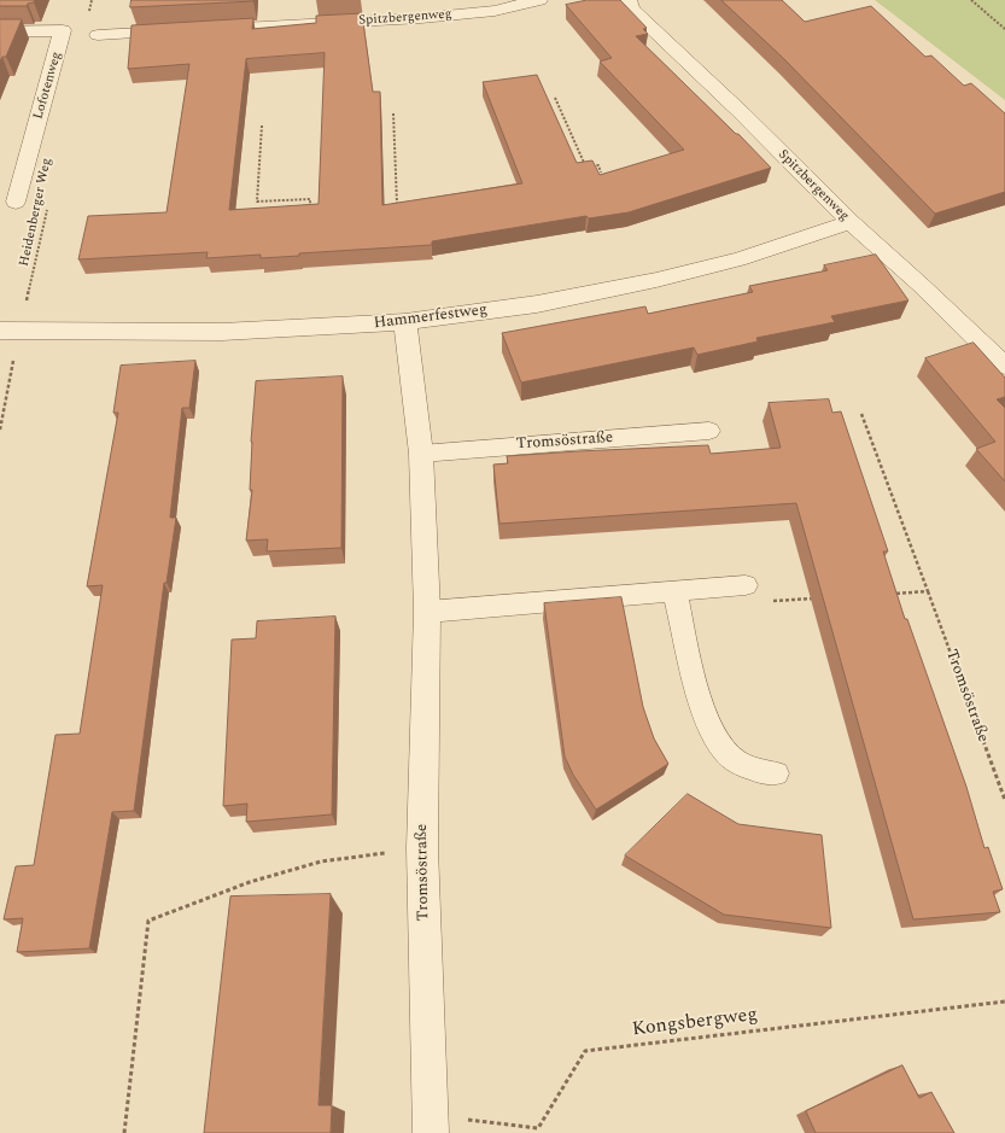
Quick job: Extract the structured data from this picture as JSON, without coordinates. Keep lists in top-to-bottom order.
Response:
{
  "streets": {
    "street": [
      "Spitzbergenweg",
      "Lofotenweg",
      "Hammerfestweg",
      "Tromsöstraße"
    ],
    "path": ["Heidenberger Weg", "Kongsbergweg"]
  },
  "crossings": [
    ["Spitzbergenweg", "Hammerfestweg"],
    ["Heidenberger Weg", "Hammerfestweg"],
    ["Hammerfestweg", "Tromsöstraße"],
    ["Tromsöstraße", "Kongsbergweg"]
  ]
}
